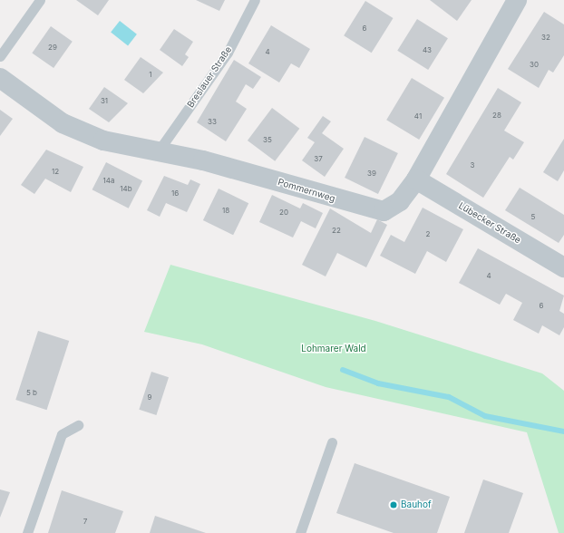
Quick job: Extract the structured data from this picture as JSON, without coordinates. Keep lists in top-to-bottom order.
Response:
{
  "streets": {
    "street": ["Pommernweg", "Lübecker Straße"],
    "lane": ["Breslauer Straße"]
  },
  "crossings": [
    ["Breslauer Straße", "Pommernweg"],
    ["Pommernweg", "Lübecker Straße"]
  ],
  "parks": ["Lohmarer Wald"],
  "places": ["Bauhof"],
  "house_numbers": [
    "6",
    "32",
    "29",
    "43",
    "4",
    "30",
    "1",
    "31",
    "28",
    "41",
    "33",
    "35",
    "37",
    "3",
    "12",
    "39",
    "14a",
    "14b",
    "16",
    "18",
    "20",
    "5",
    "22",
    "2",
    "4",
    "6",
    "5 b",
    "9",
    "7"
  ]
}
